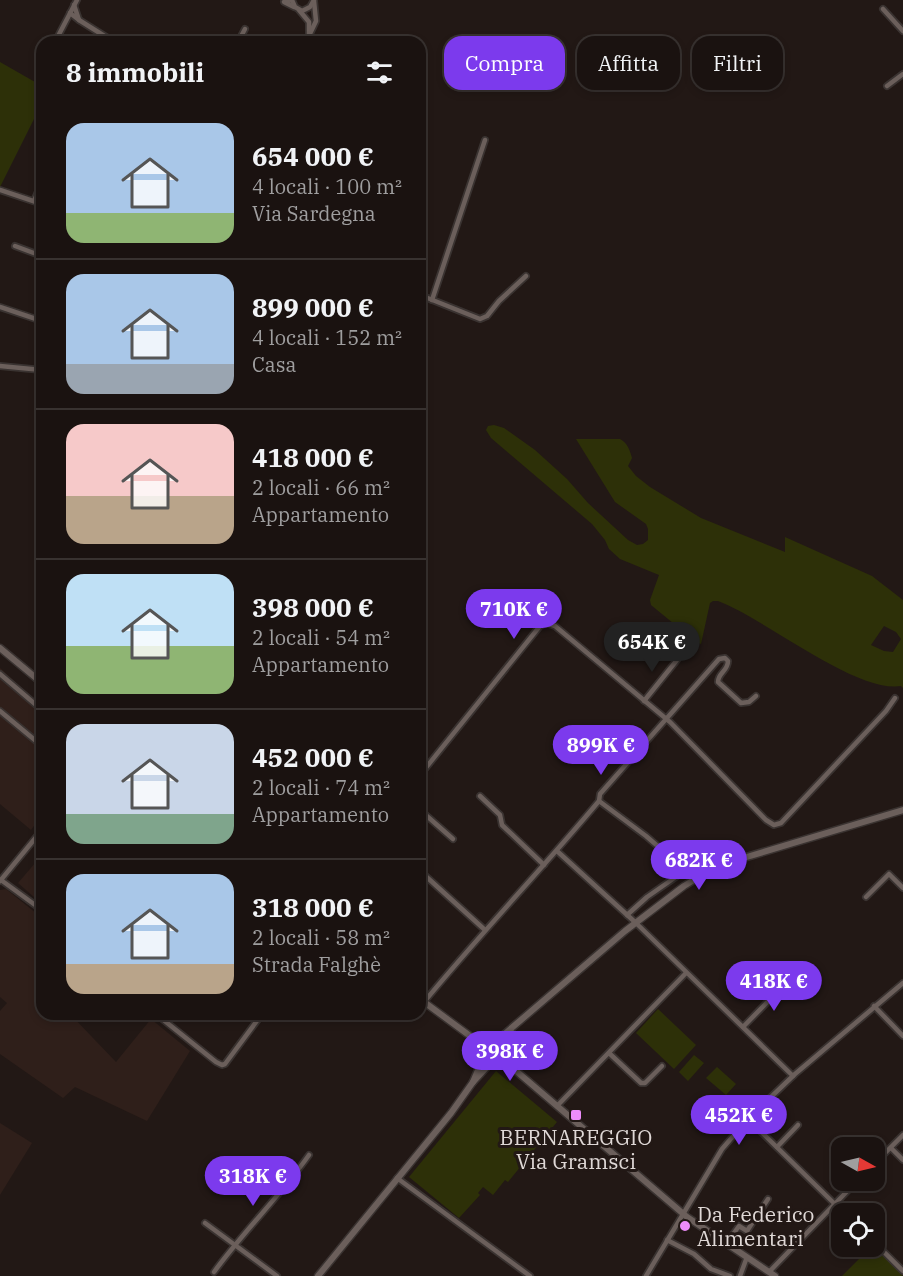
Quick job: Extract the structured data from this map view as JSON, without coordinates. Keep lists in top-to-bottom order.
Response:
{
  "places": {
    "transit": ["BERNAREGGIO Via Gramsci"],
    "other": ["Da Federico Alimentari"]
  },
  "north": "right",
  "page": {
    "chip": ["Compra", "Affitta", "Filtri"],
    "heading": "8 immobili",
    "list": [
      {
        "name": "654 000 €",
        "note": "4 locali · 100 m² · Via Sardegna"
      },
      {
        "name": "899 000 €",
        "note": "4 locali · 152 m² · Casa"
      },
      {
        "name": "418 000 €",
        "note": "2 locali · 66 m² · Appartamento"
      },
      {
        "name": "398 000 €",
        "note": "2 locali · 54 m² · Appartamento"
      },
      {
        "name": "452 000 €",
        "note": "2 locali · 74 m² · Appartamento"
      },
      {
        "name": "318 000 €",
        "note": "2 locali · 58 m² · Strada Falghè"
      }
    ],
    "price": [
      "710K €",
      "654K €",
      "899K €",
      "682K €",
      "418K €",
      "398K €",
      "452K €",
      "318K €"
    ]
  }
}
